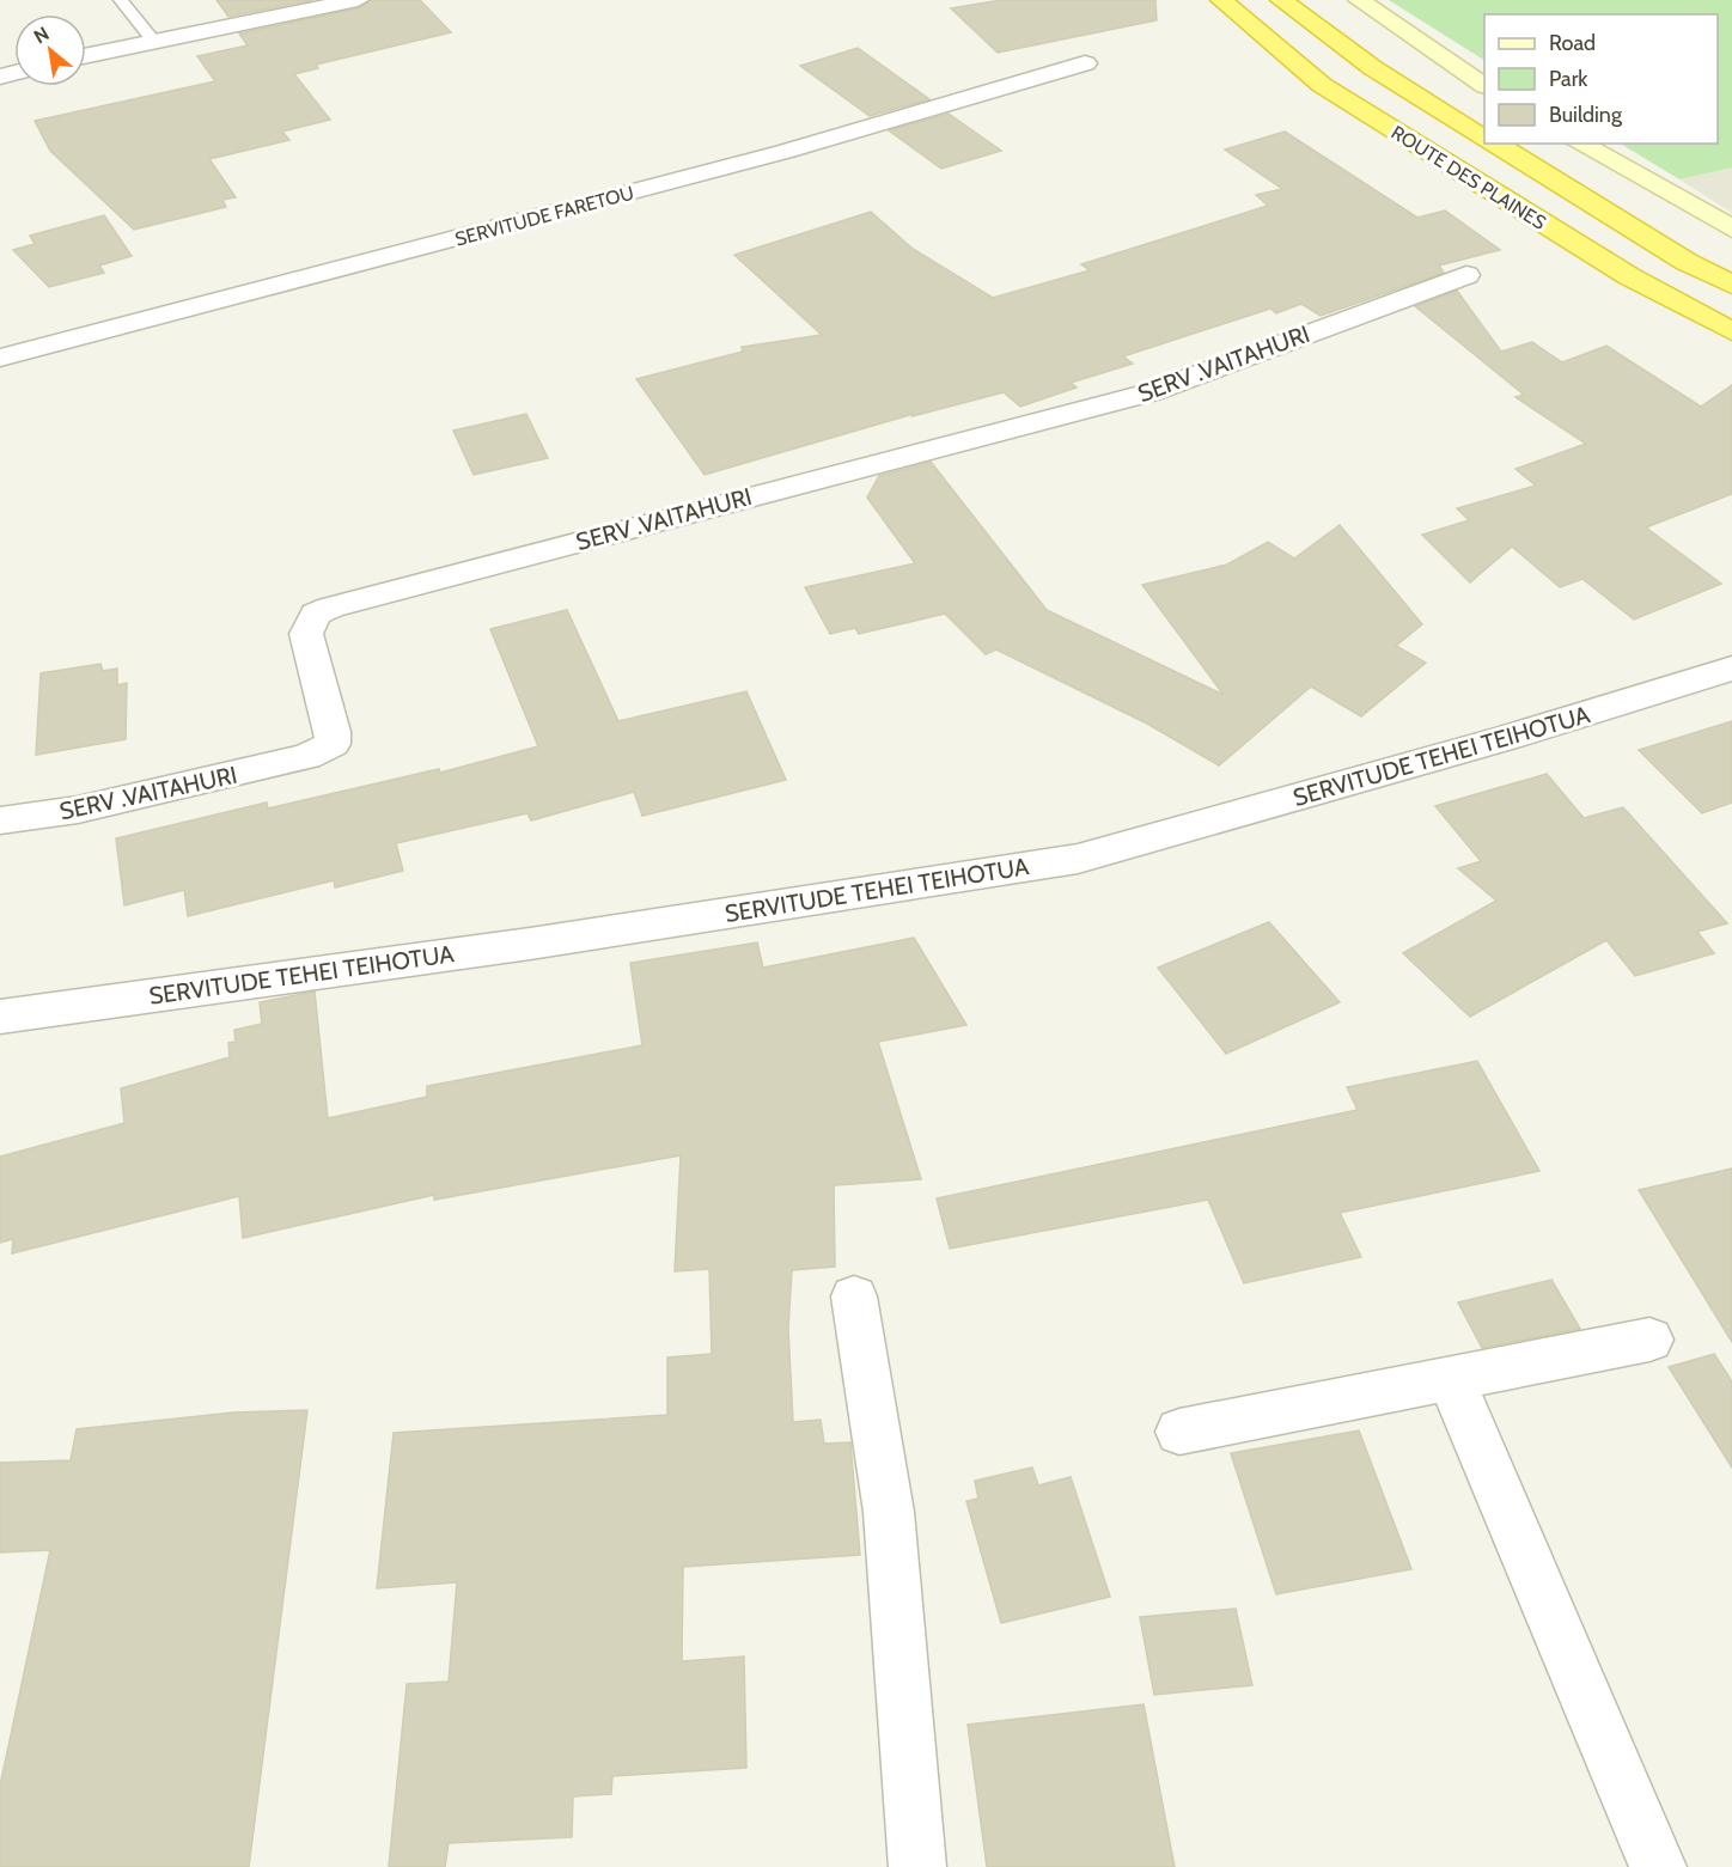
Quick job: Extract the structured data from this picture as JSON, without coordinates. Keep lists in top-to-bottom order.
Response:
{
  "streets": {
    "highway": ["ROUTE DES PLAINES"],
    "street": ["SERVITUDE FARETOU", "SERV .VAITAHURI", "SERVITUDE TEHEI TEIHOTUA"]
  },
  "legend": ["Road", "Park", "Building"],
  "north": "top left"
}
